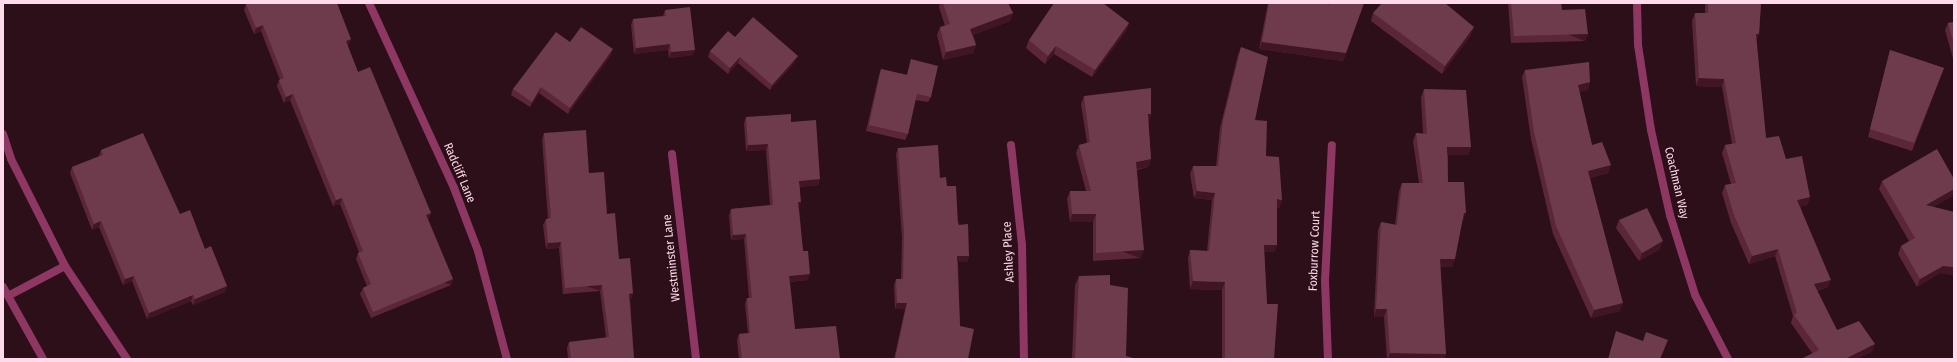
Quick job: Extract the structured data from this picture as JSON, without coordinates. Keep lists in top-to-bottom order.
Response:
{
  "streets": {
    "street": [
      "Radcliff Lane",
      "Coachman Way",
      "Foxburrow Court",
      "Ashley Place",
      "Westminster Lane"
    ]
  }
}
